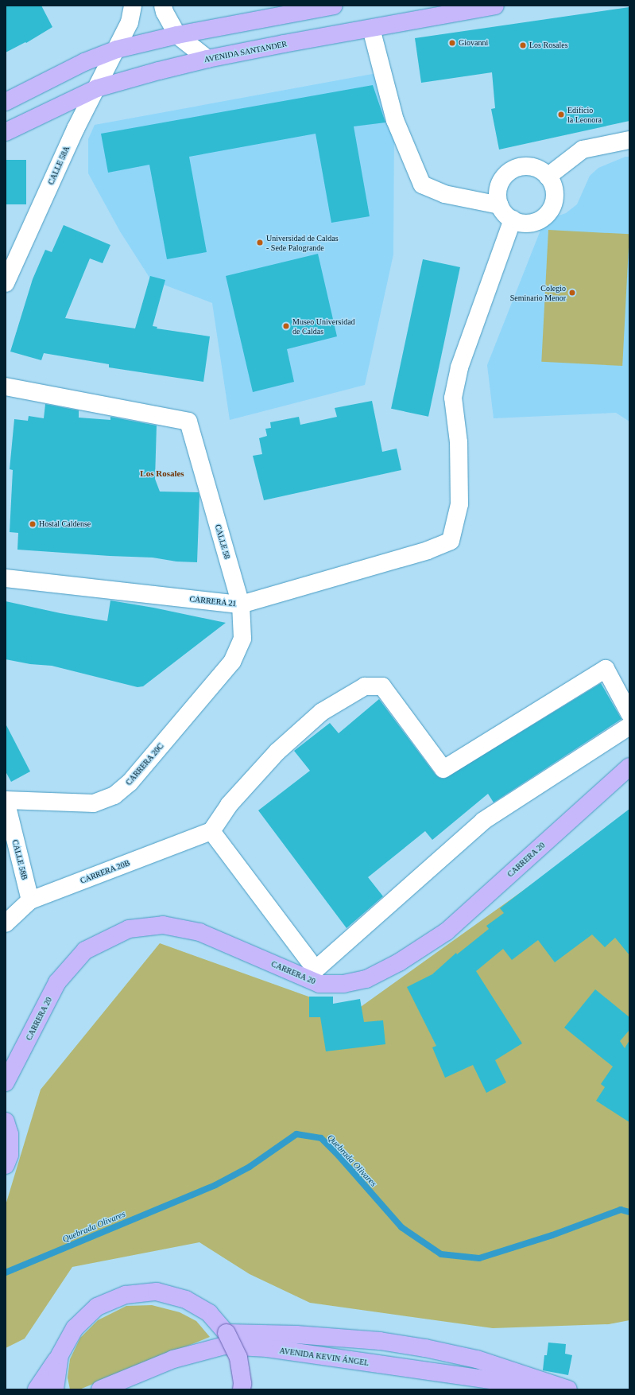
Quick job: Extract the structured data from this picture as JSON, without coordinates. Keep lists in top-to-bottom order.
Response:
{
  "streets": {
    "main road": ["AVENIDA SANTANDER", "CARRERA 20", "AVENIDA KEVIN ÁNGEL"],
    "street": [
      "CALLE 58A",
      "CALLE 58",
      "CARRERA 21",
      "CARRERA 20C",
      "CALLE 58B",
      "CARRERA 20B"
    ]
  },
  "crossings": [
    ["AVENIDA SANTANDER", "CALLE 58A"],
    ["CALLE 58", "CARRERA 21"],
    ["CALLE 58", "CARRERA 20C"],
    ["CARRERA 20C", "CALLE 58B"],
    ["CALLE 58B", "CARRERA 20B"]
  ],
  "districts": ["Los Rosales"],
  "water": ["Quebrada Olivares"],
  "places": [
    "Giovanni",
    "Los Rosales",
    "Edificio la Leonora",
    "Universidad de Caldas - Sede Palogrande",
    "Colegio Seminario Menor",
    "Museo Universidad de Caldas",
    "Hostal Caldense"
  ]
}
